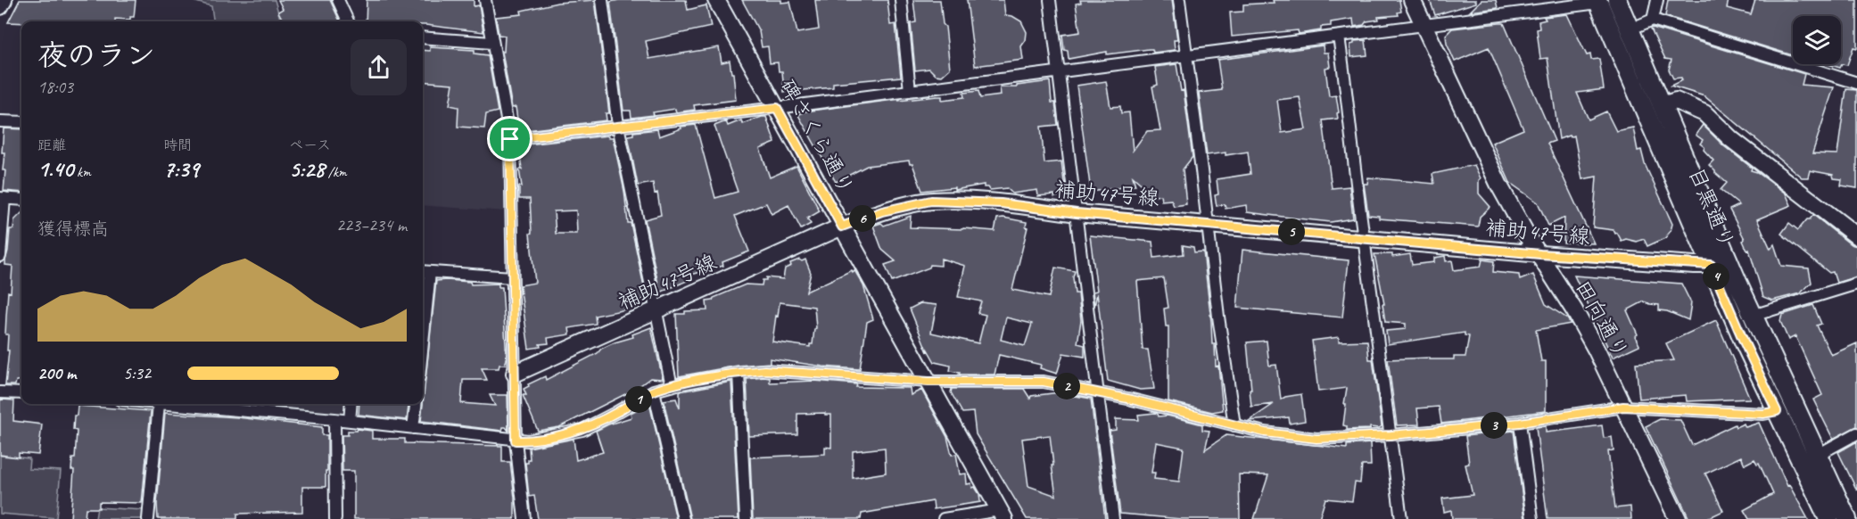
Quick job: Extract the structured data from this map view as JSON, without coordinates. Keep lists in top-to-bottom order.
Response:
{
  "streets": {
    "main road": ["目黒通り"],
    "street": ["碑さくら通り", "補助47号線", "田向通り"]
  },
  "crossings": [
    ["碑さくら通り", "補助47号線"],
    ["補助47号線", "目黒通り"],
    ["補助47号線", "田向通り"]
  ],
  "page": {
    "heading": ["夜のラン", "18:03"],
    "stats": [
      ["距離", "1.40 km"],
      ["時間", "7:39"],
      ["ペース", "5:28 /km"]
    ],
    "chart": ["獲得標高", "223–234 m"],
    "pins": [
      "6",
      "5",
      "4",
      "2",
      "1",
      "3"
    ],
    "list": [
      {
        "name": "200 m",
        "note": "5:32"
      }
    ]
  }
}
